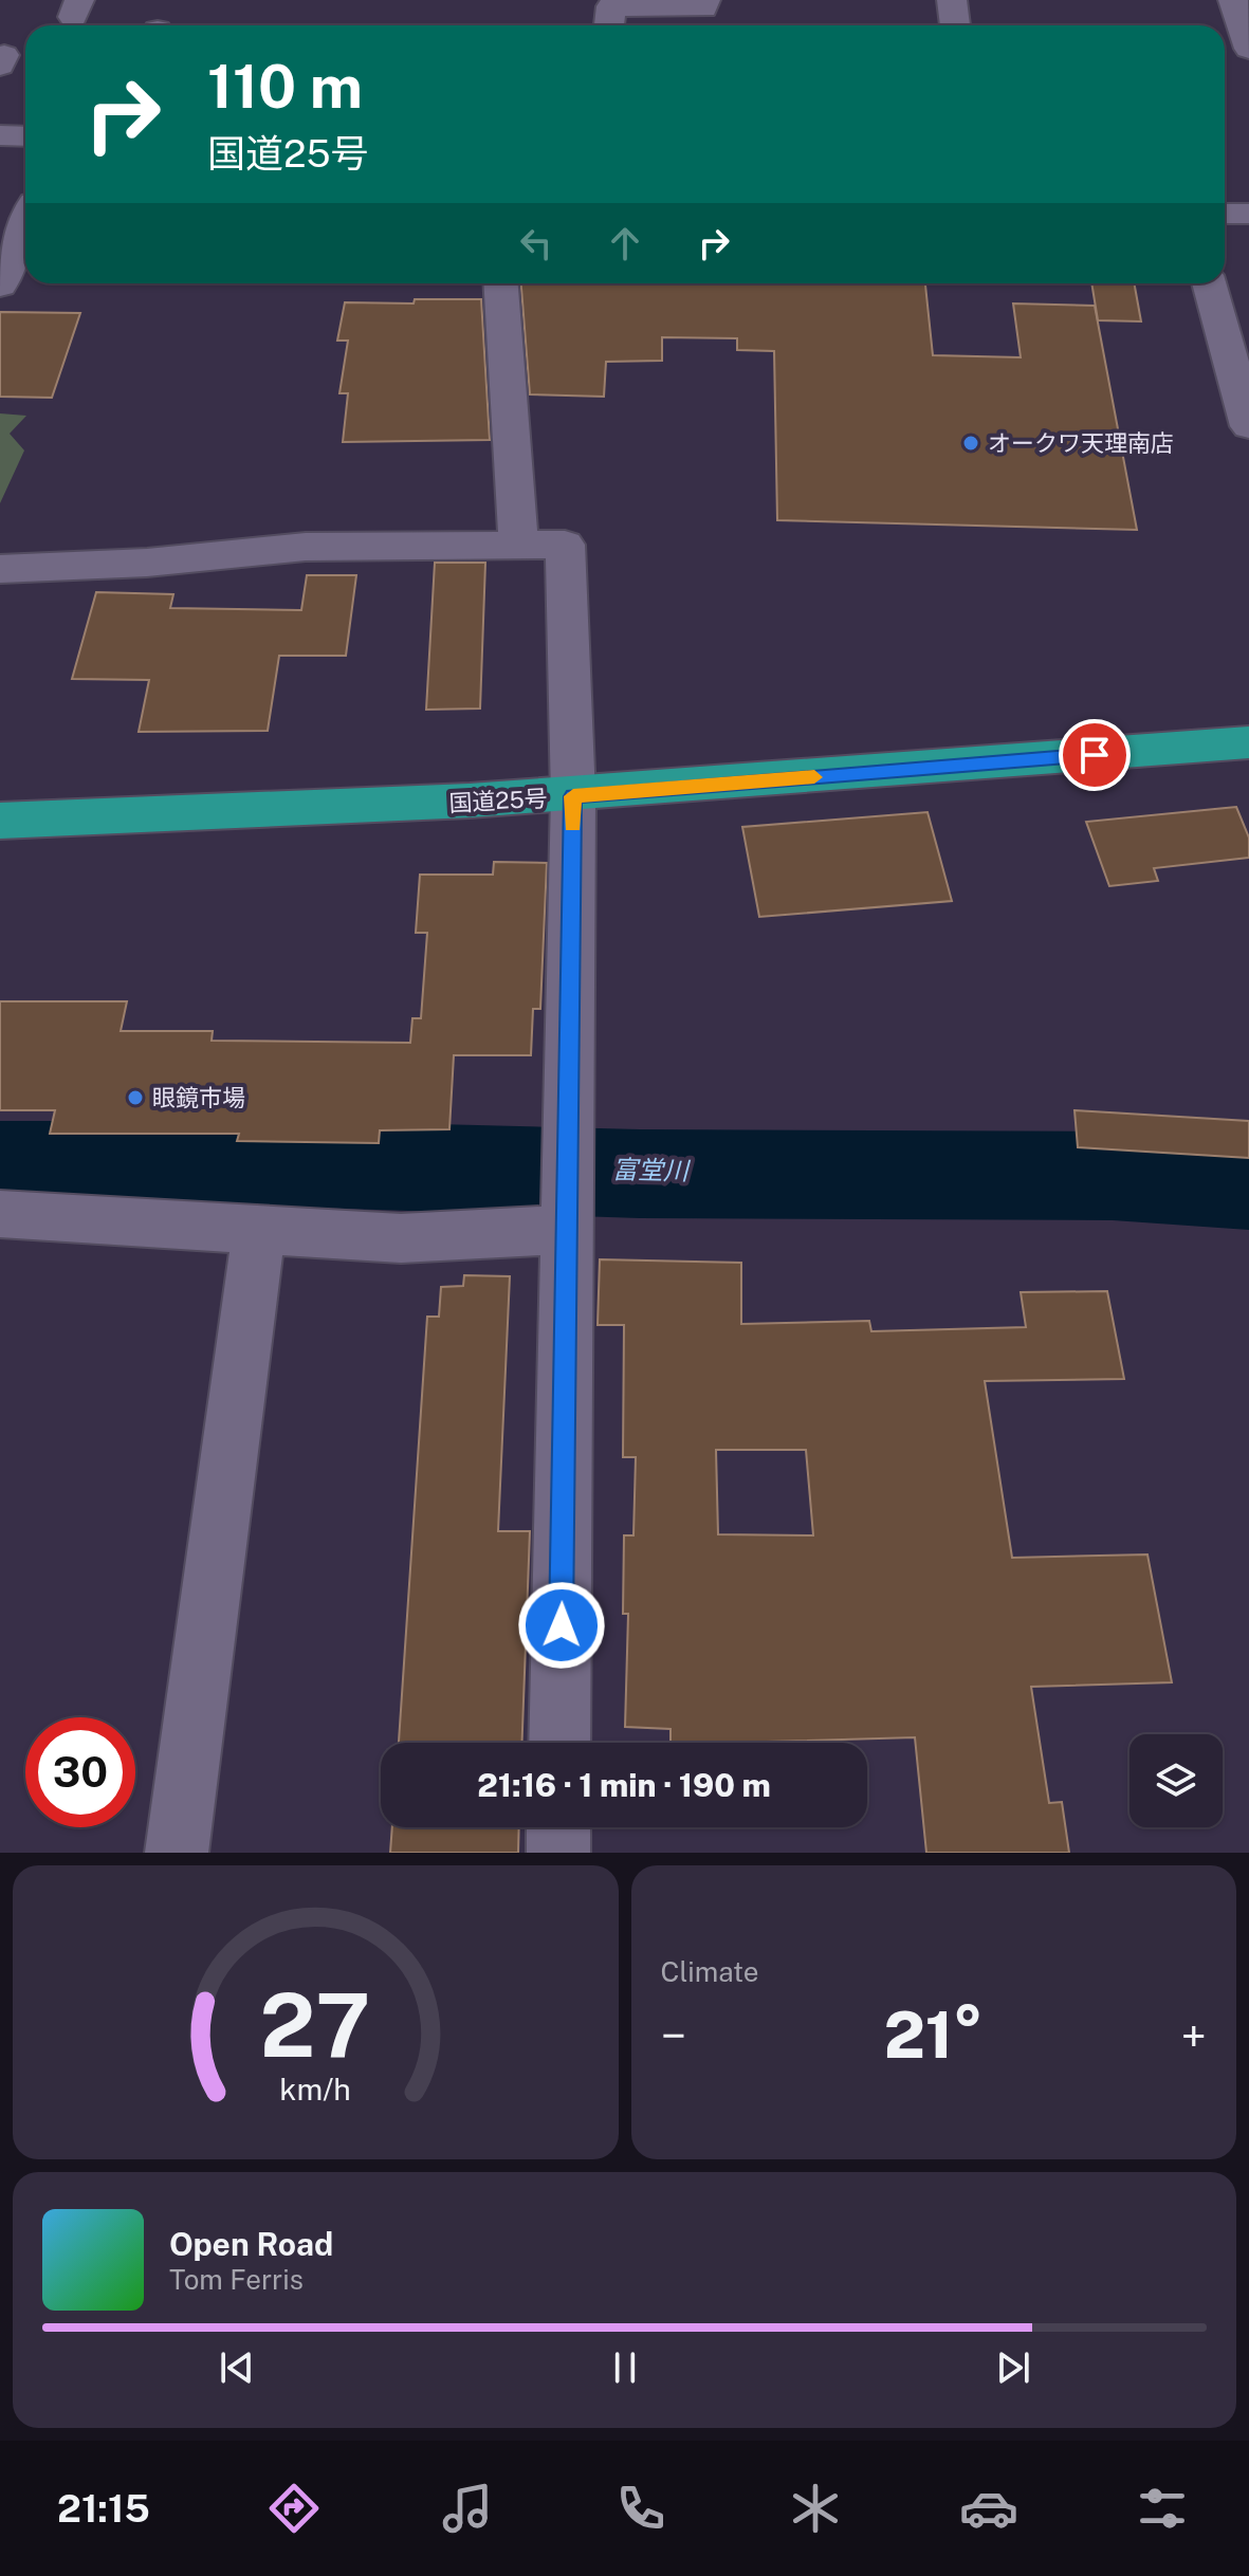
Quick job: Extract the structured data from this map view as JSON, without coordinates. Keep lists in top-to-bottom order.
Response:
{
  "streets": {
    "highway": ["国道25号"]
  },
  "water": ["富堂川"],
  "places": ["オークワ天理南店", "眼鏡市場"],
  "page": {
    "turn": ["110 m", "国道25号"],
    "limit": "30",
    "trip": "21:16 · 1 min · 190 m",
    "tile": "Climate",
    "heat": ["−", "21°", "+"],
    "song": ["Open Road", "Tom Ferris"],
    "tabs": "21:15",
    "gauge": ["27", "km/h"]
  }
}
